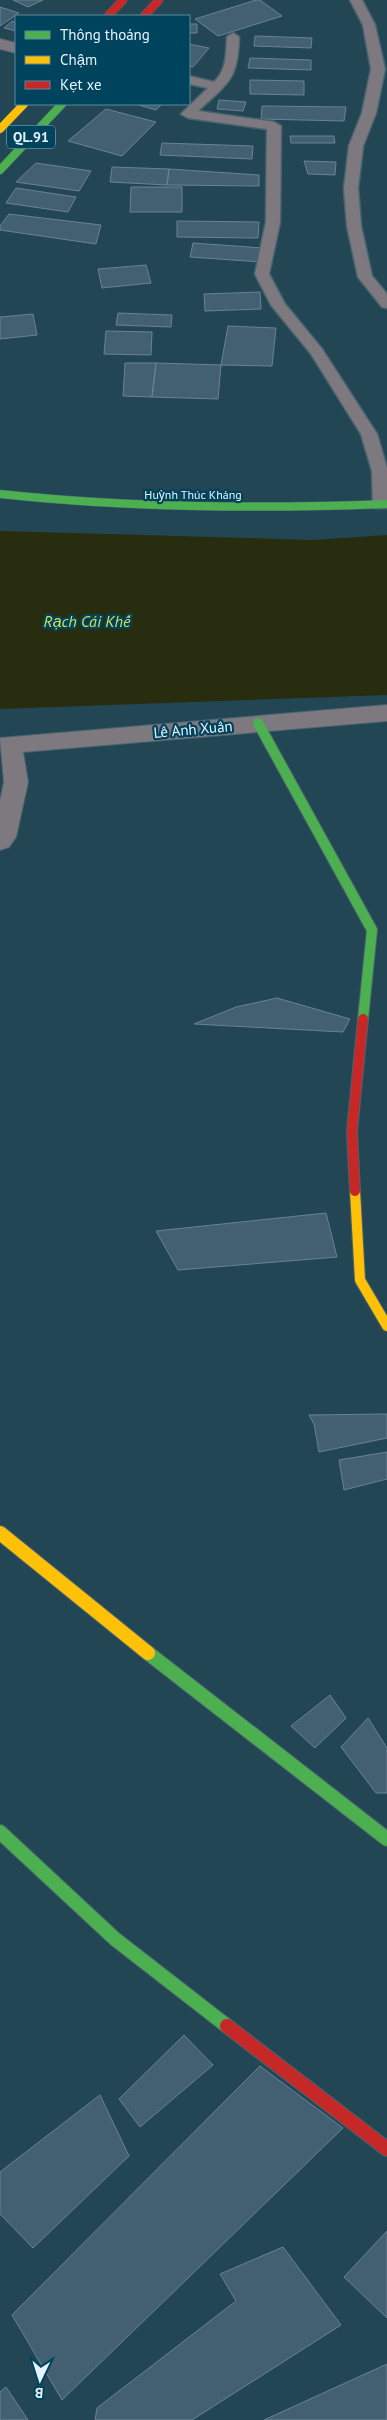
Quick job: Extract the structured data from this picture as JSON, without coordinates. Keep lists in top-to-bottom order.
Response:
{
  "streets": {
    "main road": ["QL.91", "Huỳnh Thúc Kháng"],
    "street": ["Lê Anh Xuân"]
  },
  "water": ["Rạch Cái Khế"],
  "legend": ["Thông thoáng", "Chậm", "Kẹt xe"],
  "north": "bottom"
}
